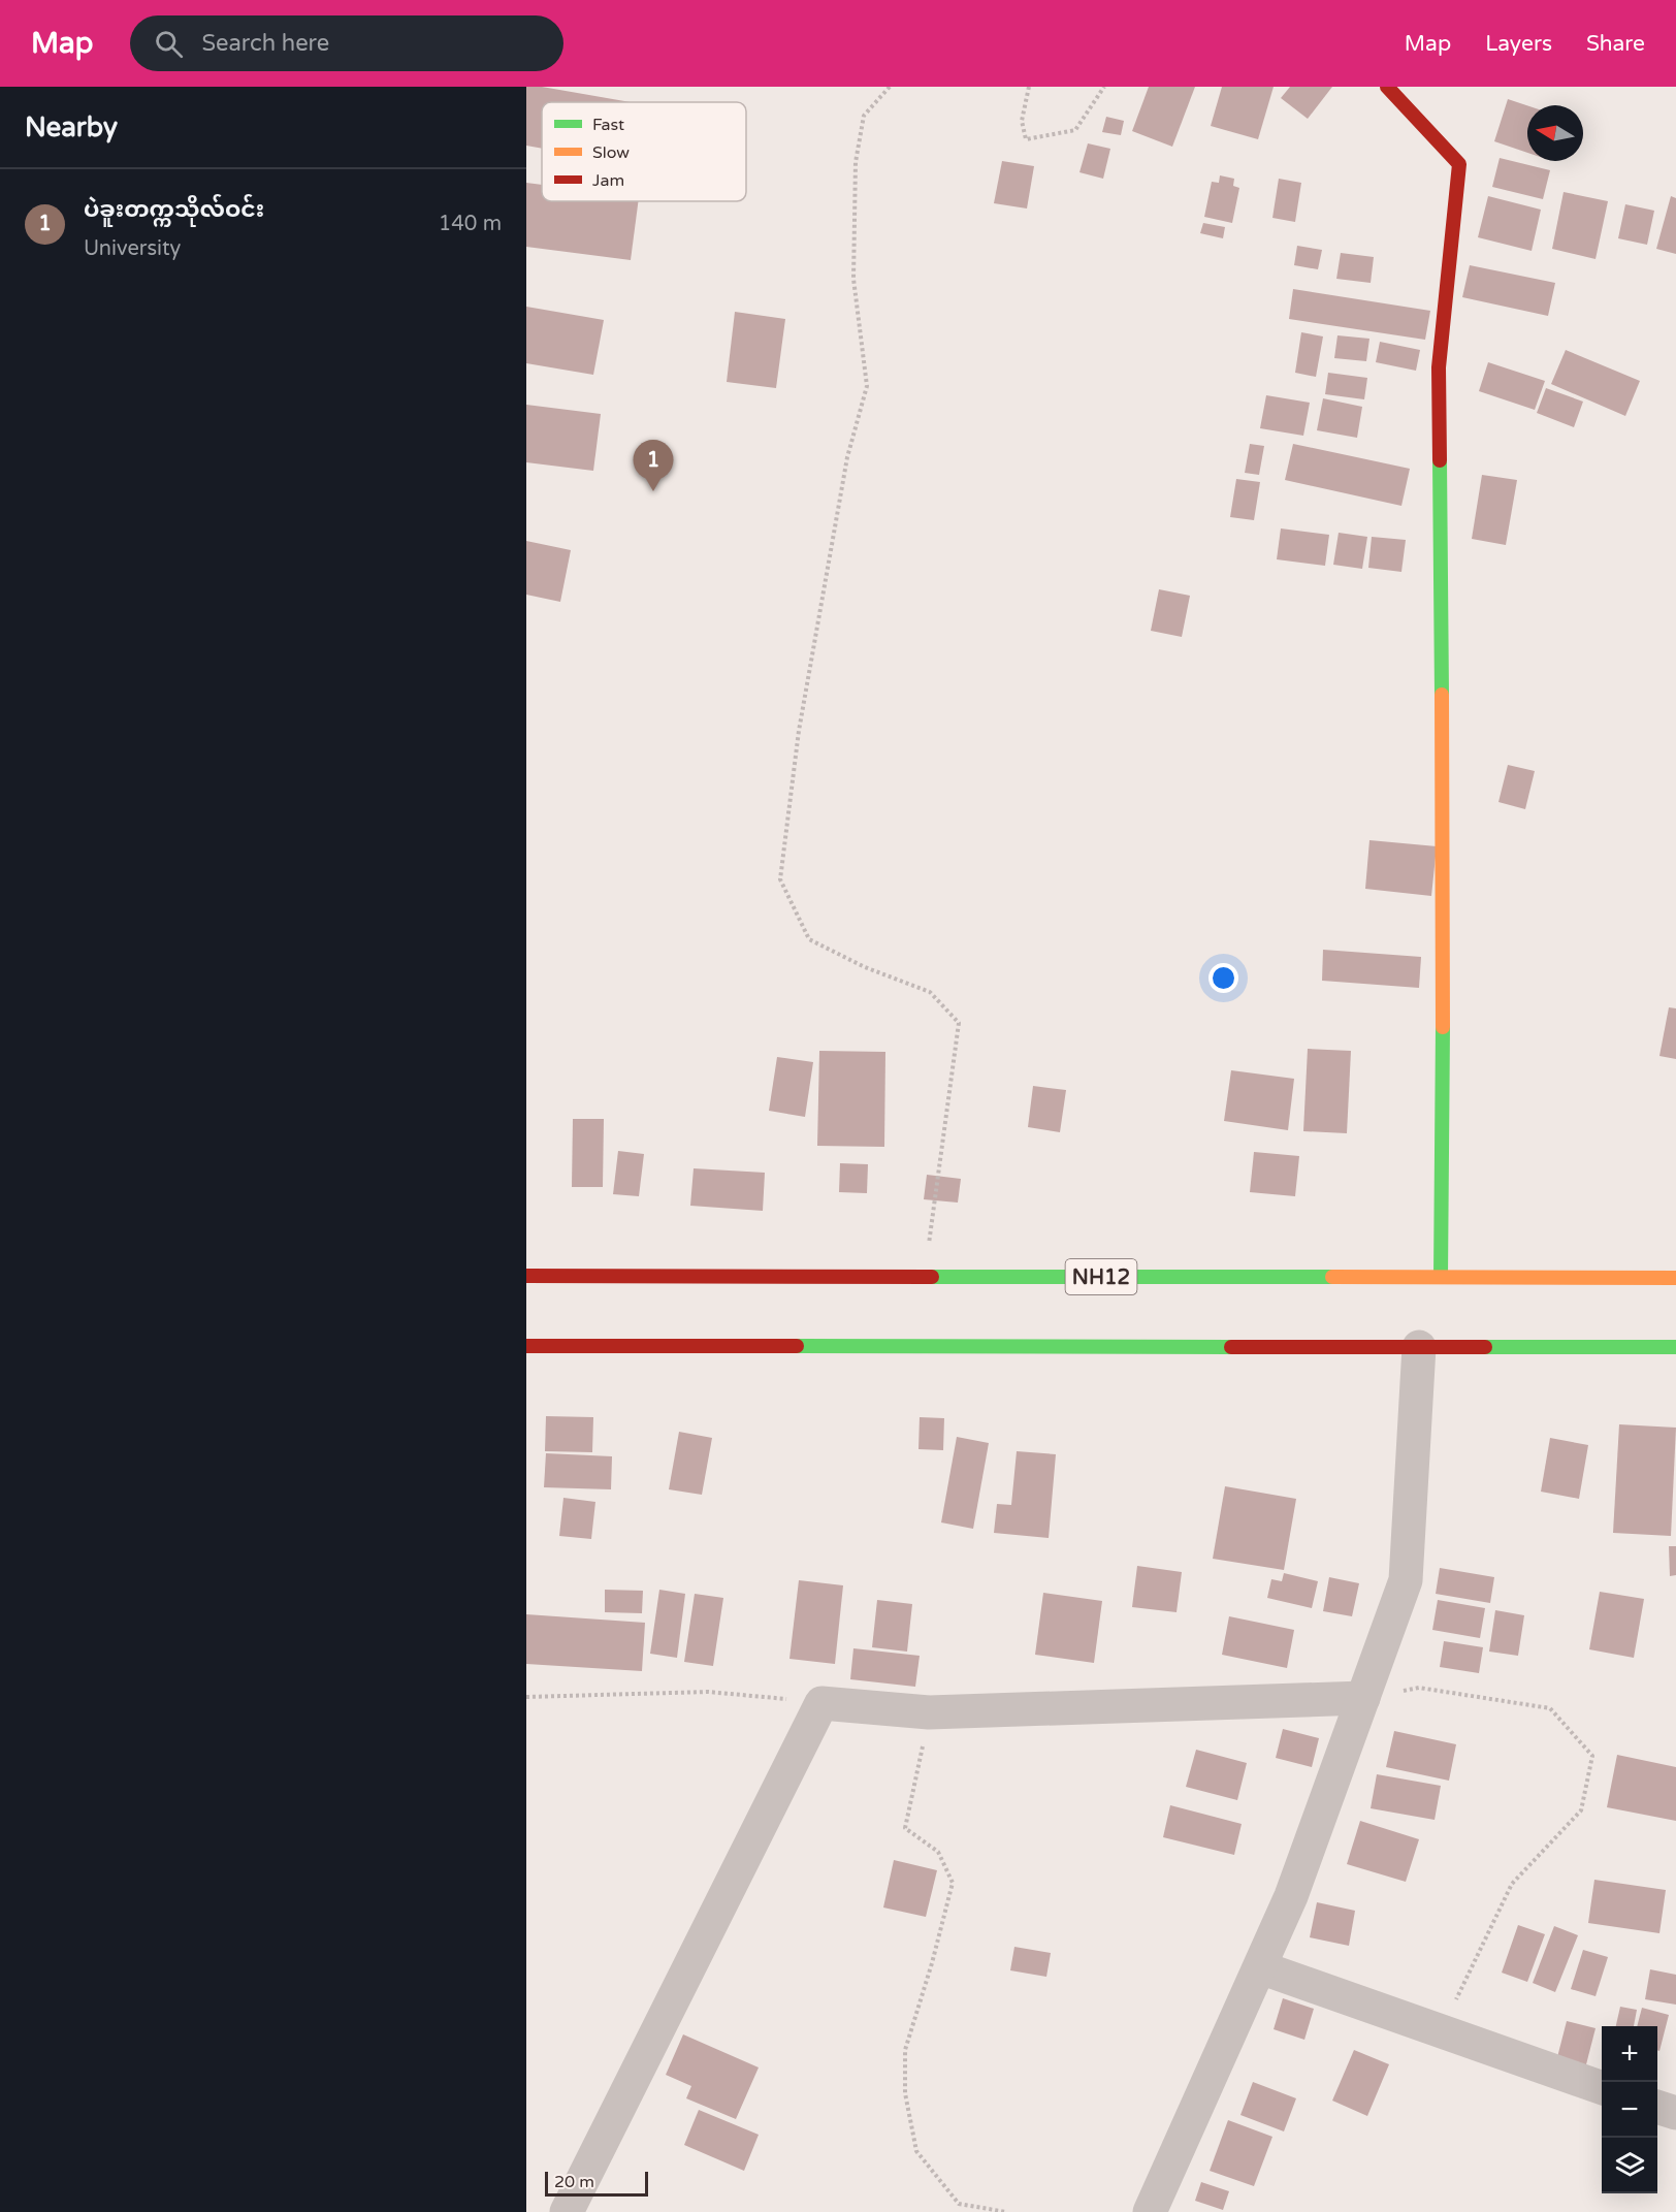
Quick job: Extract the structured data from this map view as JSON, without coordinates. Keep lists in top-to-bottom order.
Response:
{
  "streets": {
    "main road": ["NH12"]
  },
  "legend": ["Fast", "Slow", "Jam"],
  "scale_bar": "20 m",
  "north": "left",
  "page": {
    "header": "Map",
    "search": "Search here",
    "nav": ["Map", "Layers", "Share"],
    "heading": "Nearby",
    "list": [
      {
        "mark": "1",
        "name": "ပဲခူးတက္ကသိုလ်ဝင်း",
        "note": "University",
        "value": "140 m"
      }
    ],
    "pins": "1",
    "map_buttons": ["+", "−"],
    "scale": "20 m"
  }
}
